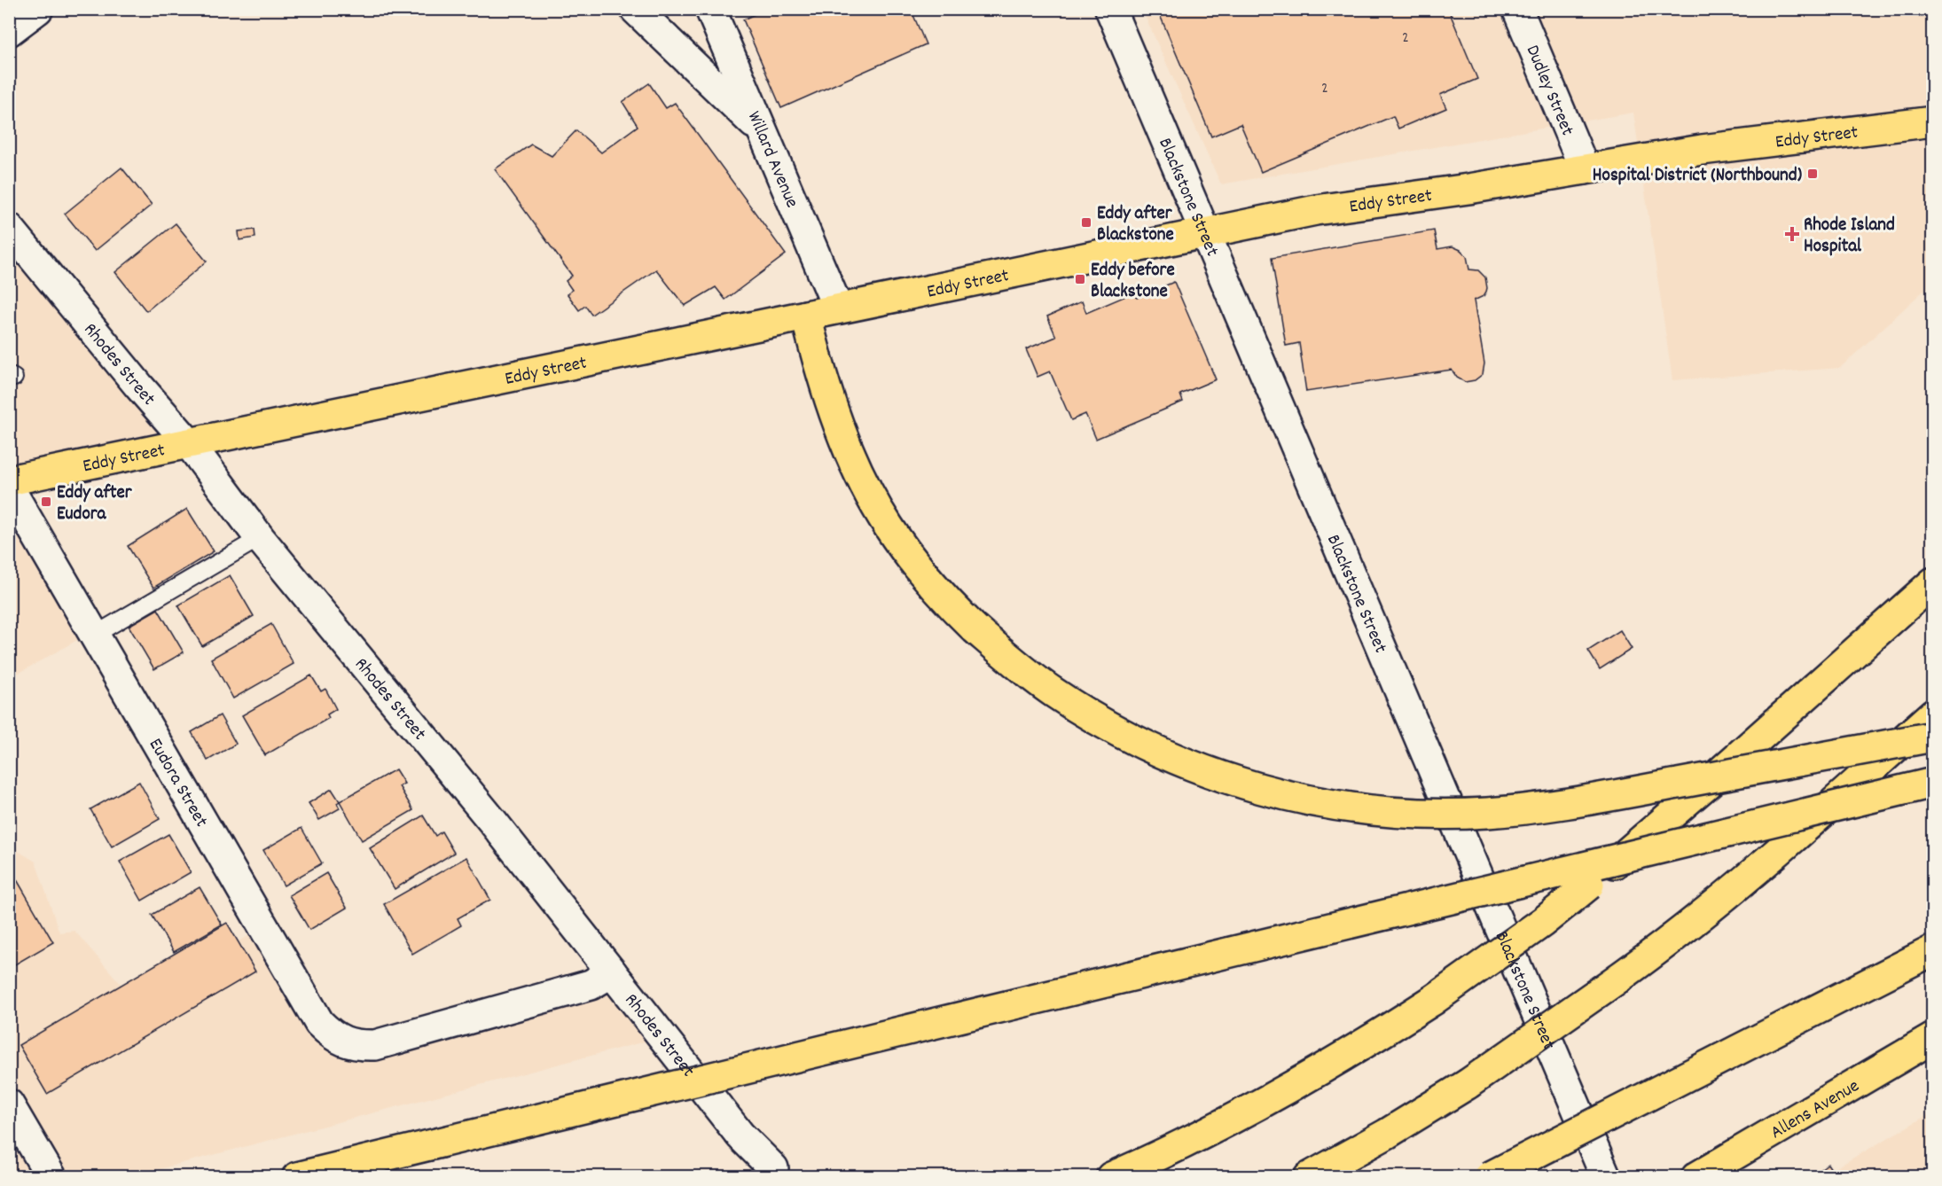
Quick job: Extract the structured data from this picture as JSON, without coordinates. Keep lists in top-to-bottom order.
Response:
{
  "streets": {
    "main road": ["Eddy Street", "Allens Avenue"],
    "street": [
      "Dudley Street",
      "Willard Avenue",
      "Blackstone Street",
      "Rhodes Street",
      "Eudora Street"
    ]
  },
  "crossings": [
    ["Dudley Street", "Eddy Street"],
    ["Eddy Street", "Willard Avenue"],
    ["Eddy Street", "Blackstone Street"],
    ["Eddy Street", "Rhodes Street"],
    ["Rhodes Street", "Eudora Street"]
  ],
  "places": {
    "transit": [
      "Hospital District (Northbound)",
      "Eddy after Blackstone",
      "Eddy before Blackstone",
      "Eddy after Eudora"
    ],
    "health": ["Rhode Island Hospital"]
  },
  "house_numbers": ["2", "2"]
}
